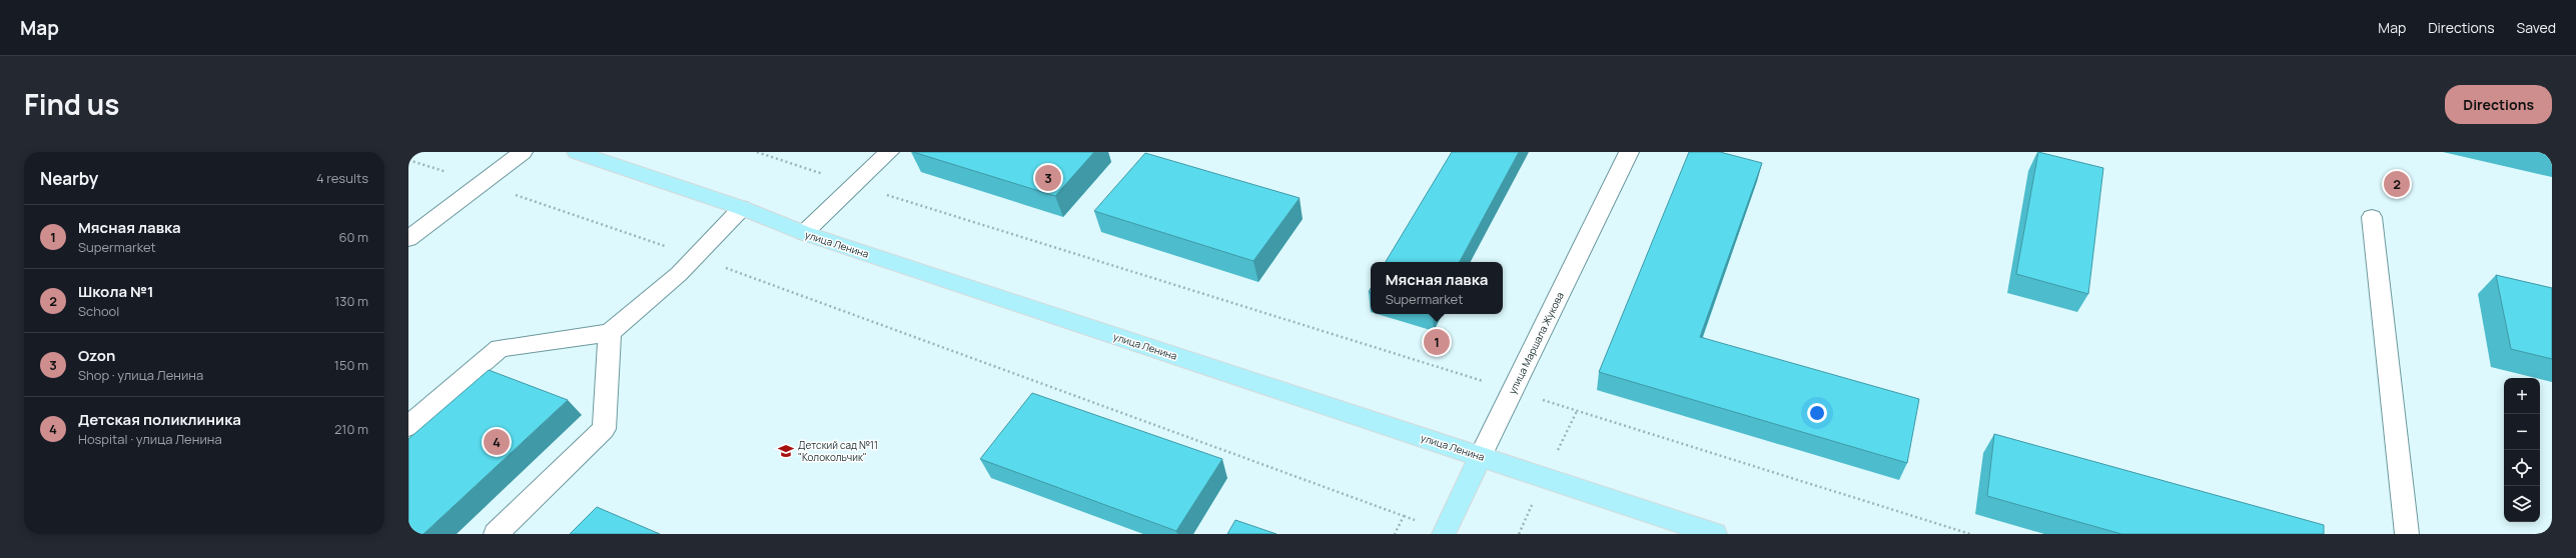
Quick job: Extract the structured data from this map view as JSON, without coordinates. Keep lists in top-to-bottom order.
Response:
{
  "streets": {
    "main road": ["улица Ленина", "улица Маршала Жукова"]
  },
  "crossings": [
    ["улица Ленина", "улица Маршала Жукова"]
  ],
  "places": {
    "school or university": ["Детский сад №11 \"Колокольчик\""]
  },
  "page": {
    "header": "Map",
    "nav": ["Map", "Directions", "Saved"],
    "title": "Find us",
    "buttons": "Directions",
    "heading": ["Nearby", "4 results"],
    "pins": [
      "3",
      "2",
      "1",
      "4"
    ],
    "list": [
      {
        "mark": "1",
        "name": "Мясная лавка",
        "note": "Supermarket",
        "value": "60 m"
      },
      {
        "mark": "2",
        "name": "Школа №1",
        "note": "School",
        "value": "130 m"
      },
      {
        "mark": "3",
        "name": "Ozon",
        "note": "Shop · улица Ленина",
        "value": "150 m"
      },
      {
        "mark": "4",
        "name": "Детская поликлиника",
        "note": "Hospital · улица Ленина",
        "value": "210 m"
      }
    ],
    "popup": ["Мясная лавка", "Supermarket"],
    "map_buttons": ["+", "−"]
  }
}
